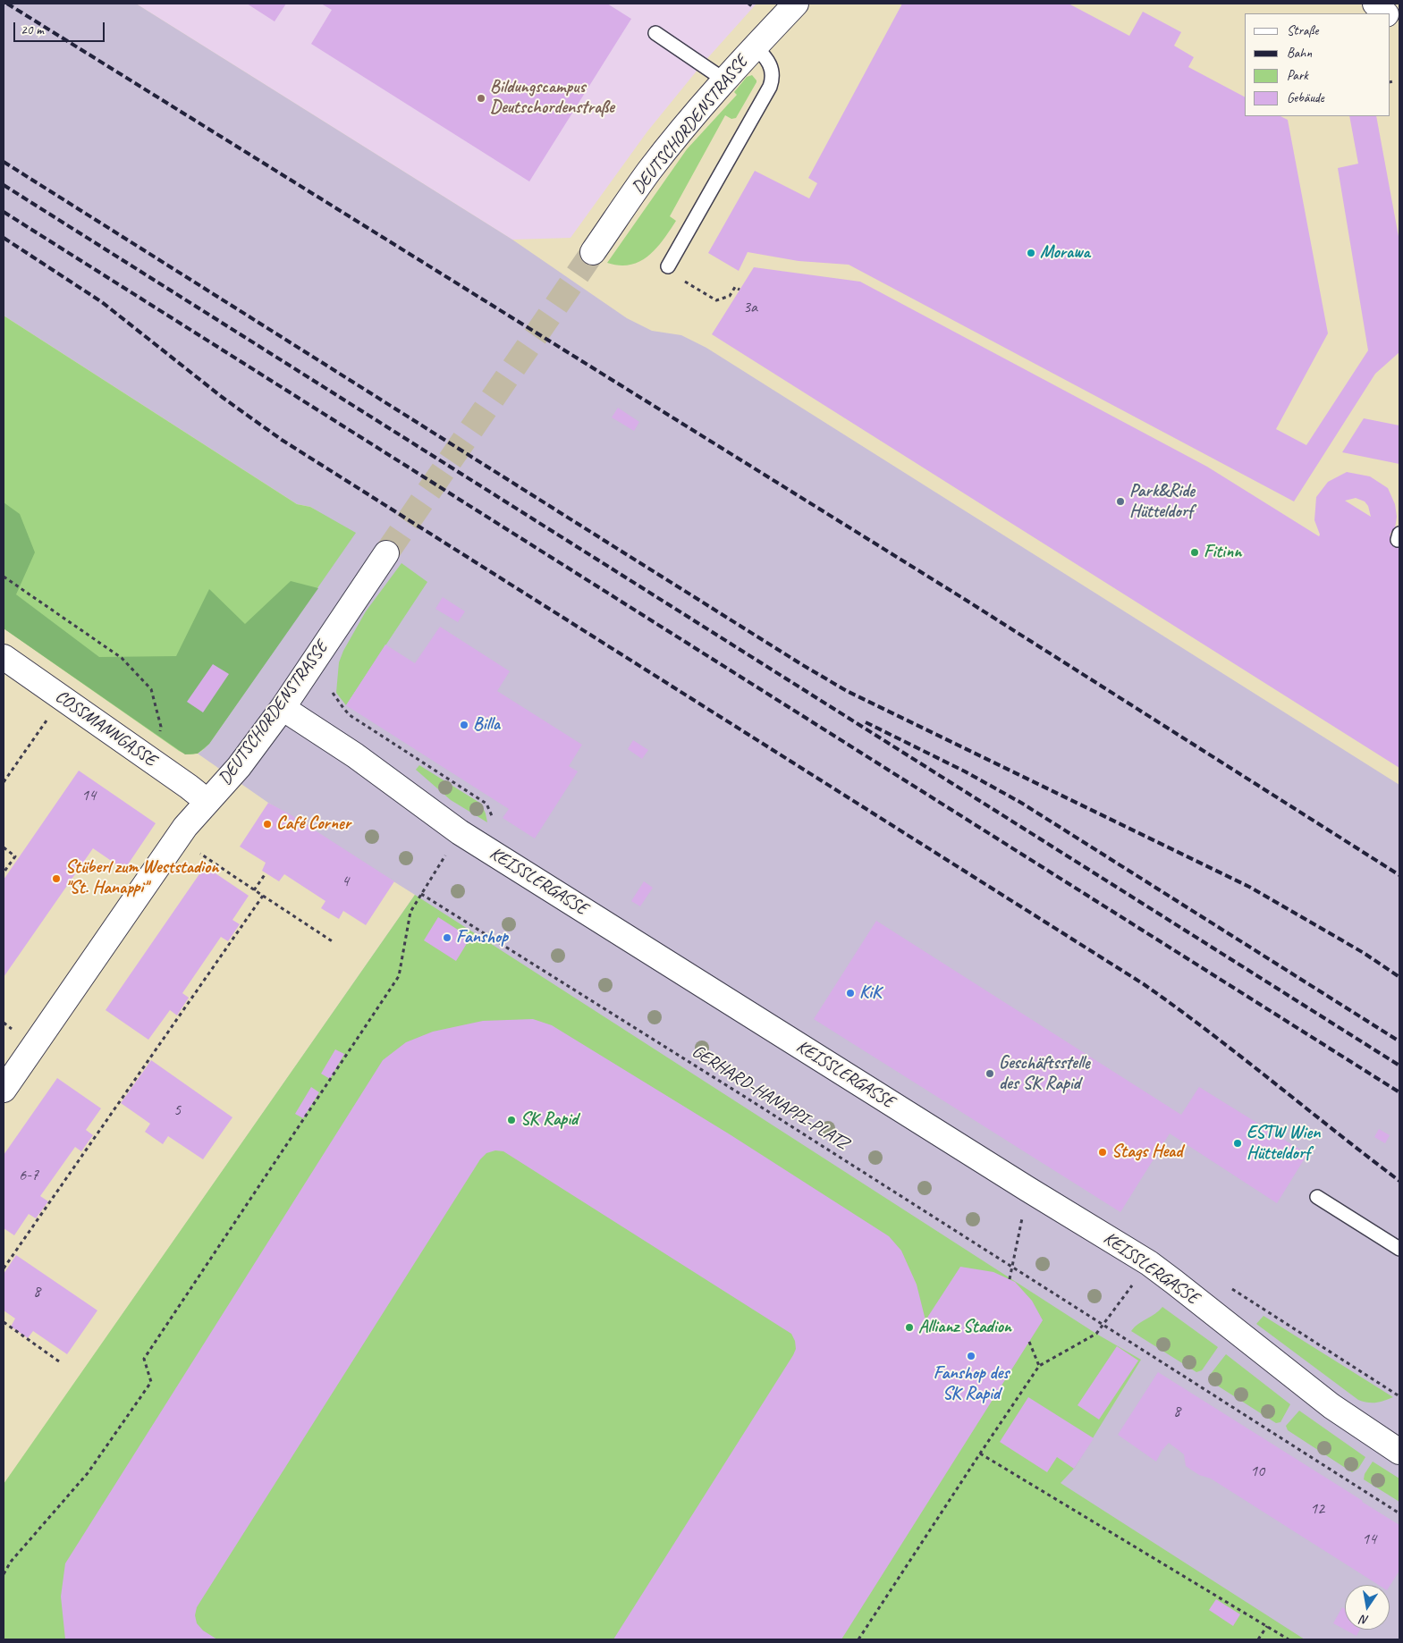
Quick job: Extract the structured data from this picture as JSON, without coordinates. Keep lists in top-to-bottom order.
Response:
{
  "streets": {
    "street": ["DEUTSCHORDENSTRASSE", "COSSMANNGASSE", "KEISSLERGASSE"],
    "path": ["GERHARD-HANAPPI-PLATZ"]
  },
  "crossings": [
    ["DEUTSCHORDENSTRASSE", "COSSMANNGASSE"],
    ["DEUTSCHORDENSTRASSE", "KEISSLERGASSE"]
  ],
  "places": [
    "Bildungscampus Deutschordenstraße",
    "Morawa",
    "Park&Ride Hütteldorf",
    "Fitinn",
    "Billa",
    "Café Corner",
    "Stüberl zum Weststadion \"St. Hanappi\"",
    "Fanshop",
    "KiK",
    "Geschäftsstelle des SK Rapid",
    "SK Rapid",
    "ESTW Wien Hütteldorf",
    "Stags Head",
    "Allianz Stadion",
    "Fanshop des SK Rapid"
  ],
  "house_numbers": [
    "3a",
    "14",
    "4",
    "5",
    "6-7",
    "8",
    "8",
    "10",
    "12",
    "14"
  ],
  "legend": [
    "Straße",
    "Bahn",
    "Park",
    "Gebäude"
  ],
  "scale_bar": "20 m",
  "north": "bottom"
}
